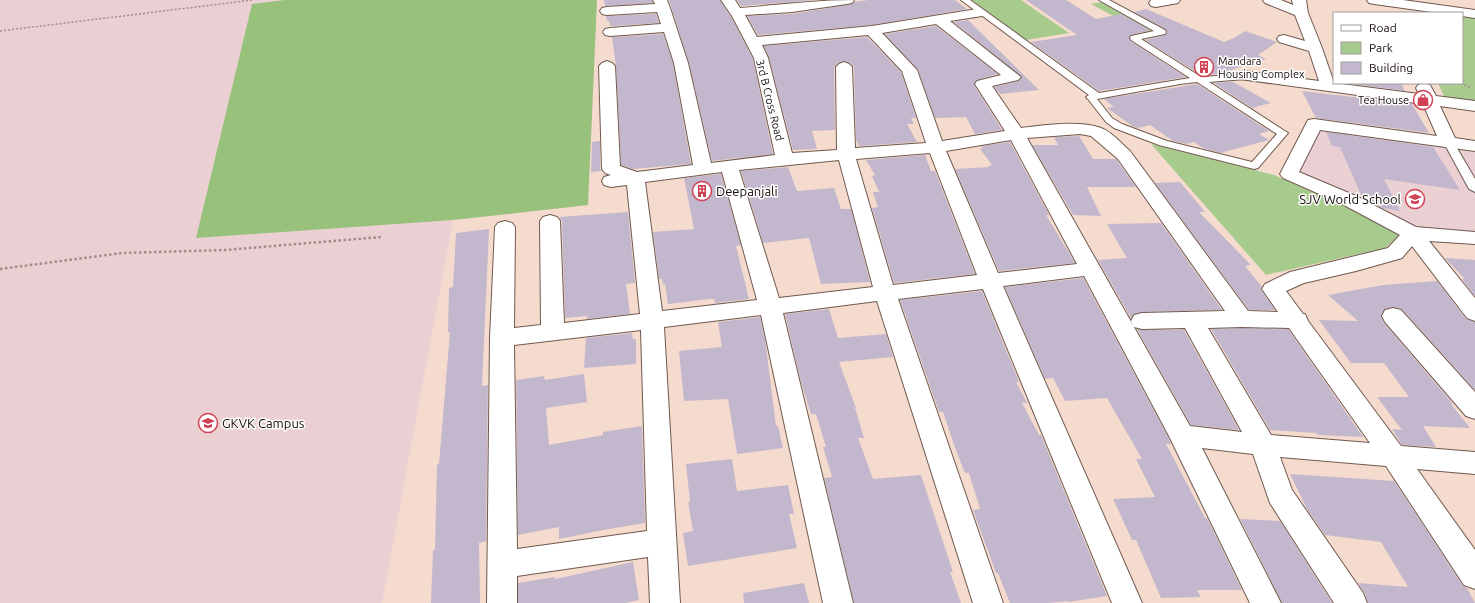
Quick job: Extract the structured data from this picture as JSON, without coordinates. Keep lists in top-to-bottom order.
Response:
{
  "streets": {
    "street": ["3rd B Cross Road"]
  },
  "places": {
    "building": ["Mandara Housing Complex", "Deepanjali"],
    "shop": ["Tea House"],
    "school or university": ["SJV World School", "GKVK Campus"]
  },
  "legend": ["Road", "Park", "Building"]
}
